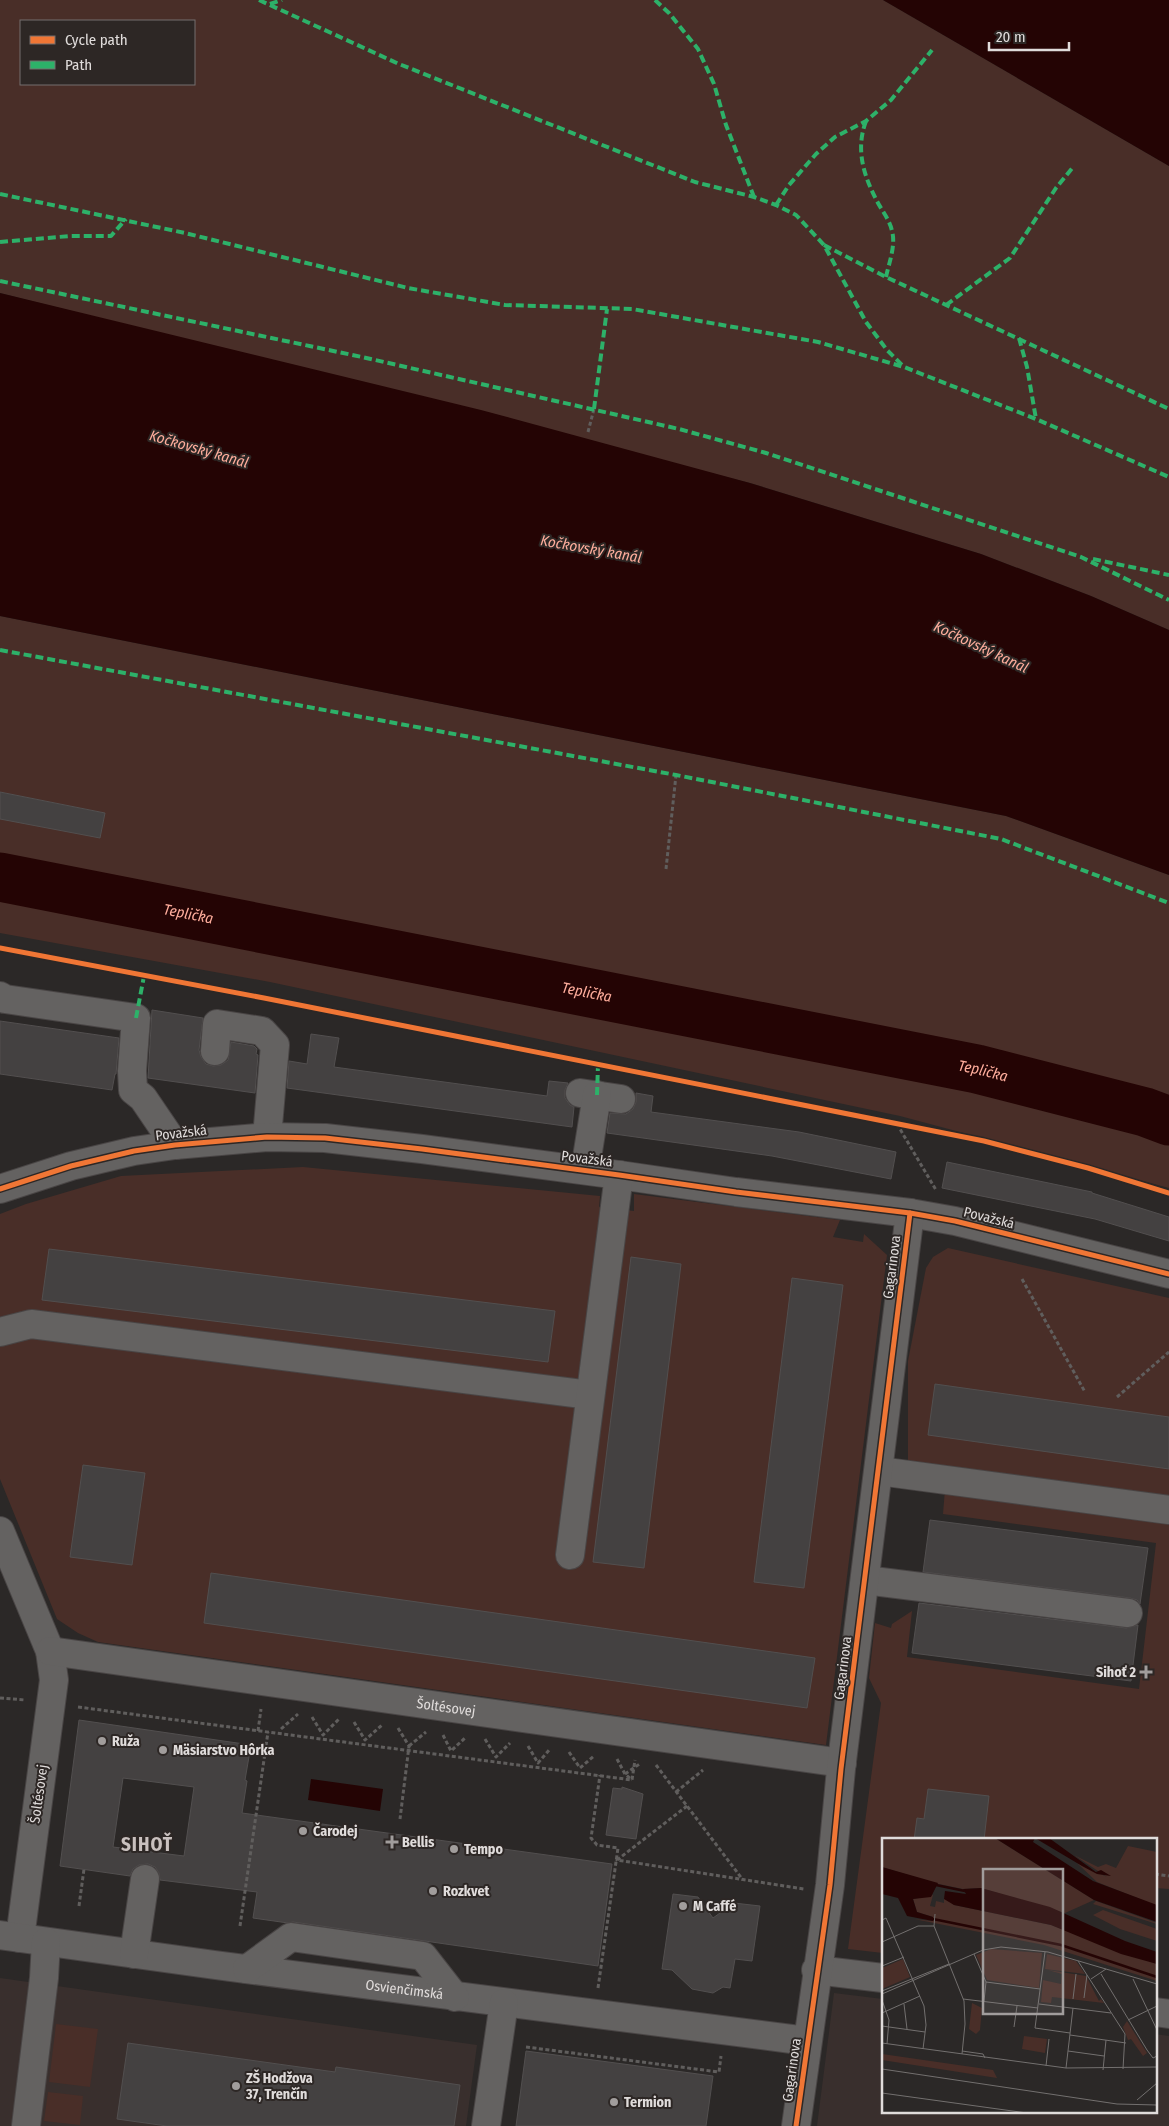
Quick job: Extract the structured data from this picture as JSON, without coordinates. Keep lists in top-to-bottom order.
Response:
{
  "streets": {
    "street": [
      "Považská",
      "Gagarinova",
      "Šoltésovej",
      "Osvienčimská"
    ]
  },
  "crossings": [
    ["Považská", "Gagarinova"],
    ["Gagarinova", "Šoltésovej"],
    ["Gagarinova", "Osvienčimská"],
    ["Šoltésovej", "Osvienčimská"]
  ],
  "districts": ["SIHOŤ"],
  "water": ["Kočkovský kanál", "Teplička"],
  "places": {
    "health": ["Sihoť 2", "Bellis"],
    "other": [
      "Ruža",
      "Mäsiarstvo Hôrka",
      "Čarodej",
      "Tempo",
      "Rozkvet",
      "M Caffé",
      "ZŠ Hodžova 37, Trenčín",
      "Termion"
    ]
  },
  "legend": ["Cycle path", "Path"],
  "scale_bar": "20 m"
}
